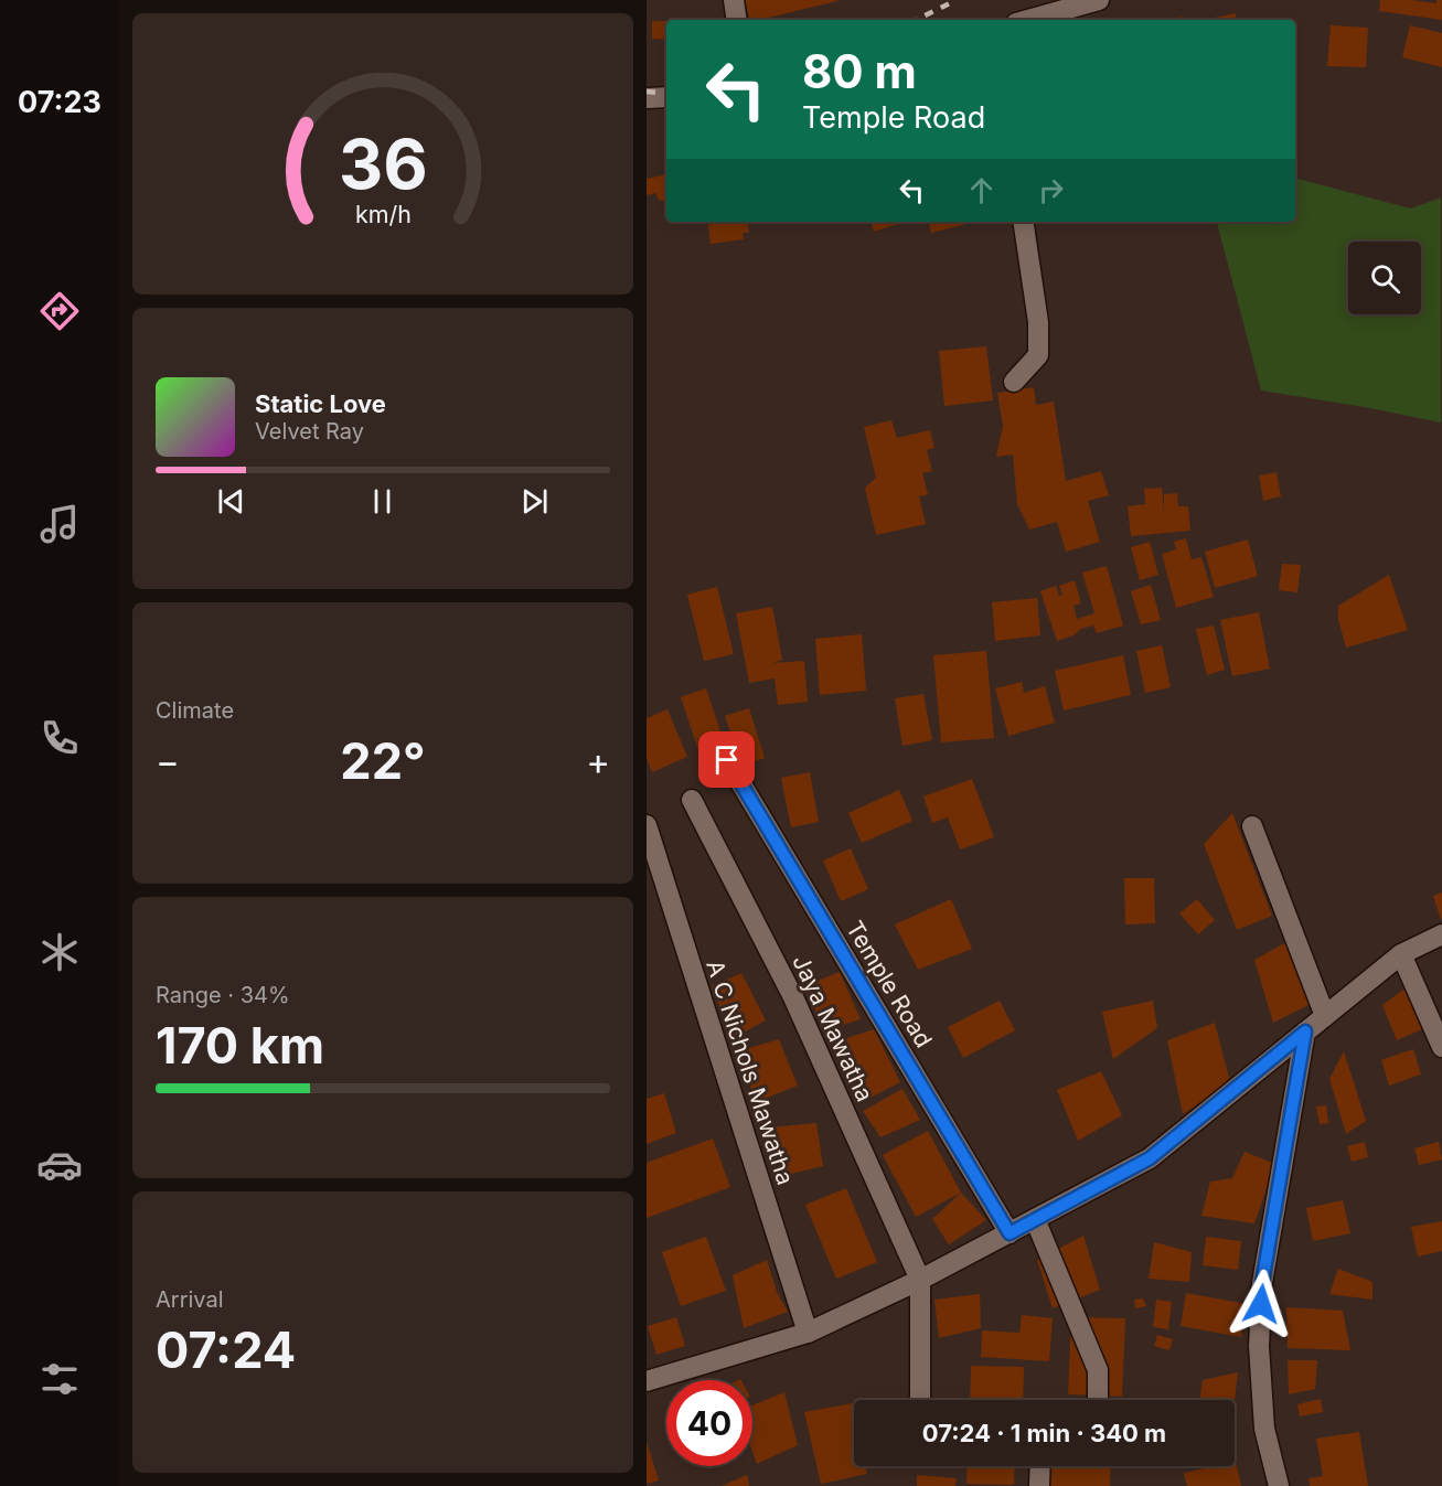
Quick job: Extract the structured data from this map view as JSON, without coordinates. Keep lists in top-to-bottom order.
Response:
{
  "streets": {
    "street": ["Temple Road", "Jaya Mawatha", "A C Nichols Mawatha"]
  },
  "page": {
    "tabs": "07:23",
    "turn": ["80 m", "Temple Road"],
    "song": ["Static Love", "Velvet Ray"],
    "tile": [
      "Climate",
      ["Range · 34%", "170 km"],
      ["Arrival", "07:24"]
    ],
    "heat": ["−", "22°", "+"],
    "limit": "40",
    "trip": "07:24 · 1 min · 340 m",
    "gauge": ["36", "km/h"]
  }
}
